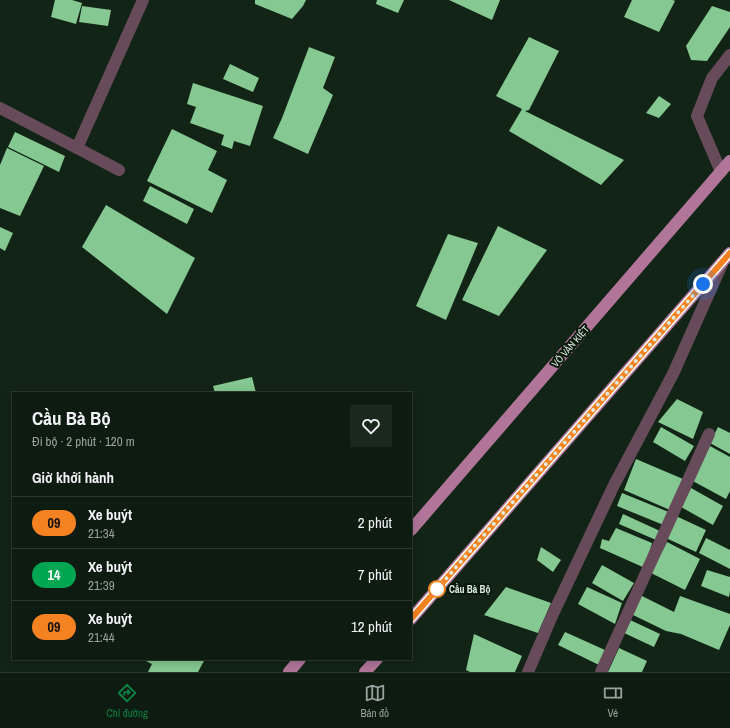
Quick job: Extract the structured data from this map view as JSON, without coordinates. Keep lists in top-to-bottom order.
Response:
{
  "streets": {
    "main road": ["VÕ VĂN KIỆT"]
  },
  "places": ["Cầu Bà Bộ"],
  "lines": ["bus line 09"],
  "page": {
    "heading": [
      ["Cầu Bà Bộ", "Đi bộ · 2 phút · 120 m"],
      "Giờ khởi hành"
    ],
    "list": [
      {
        "mark": "09",
        "name": "Xe buýt",
        "note": "21:34",
        "value": "2 phút"
      },
      {
        "mark": "14",
        "name": "Xe buýt",
        "note": "21:39",
        "value": "7 phút"
      },
      {
        "mark": "09",
        "name": "Xe buýt",
        "note": "21:44",
        "value": "12 phút"
      }
    ],
    "tabs": ["Chỉ đường", "Bản đồ", "Vé"]
  }
}
